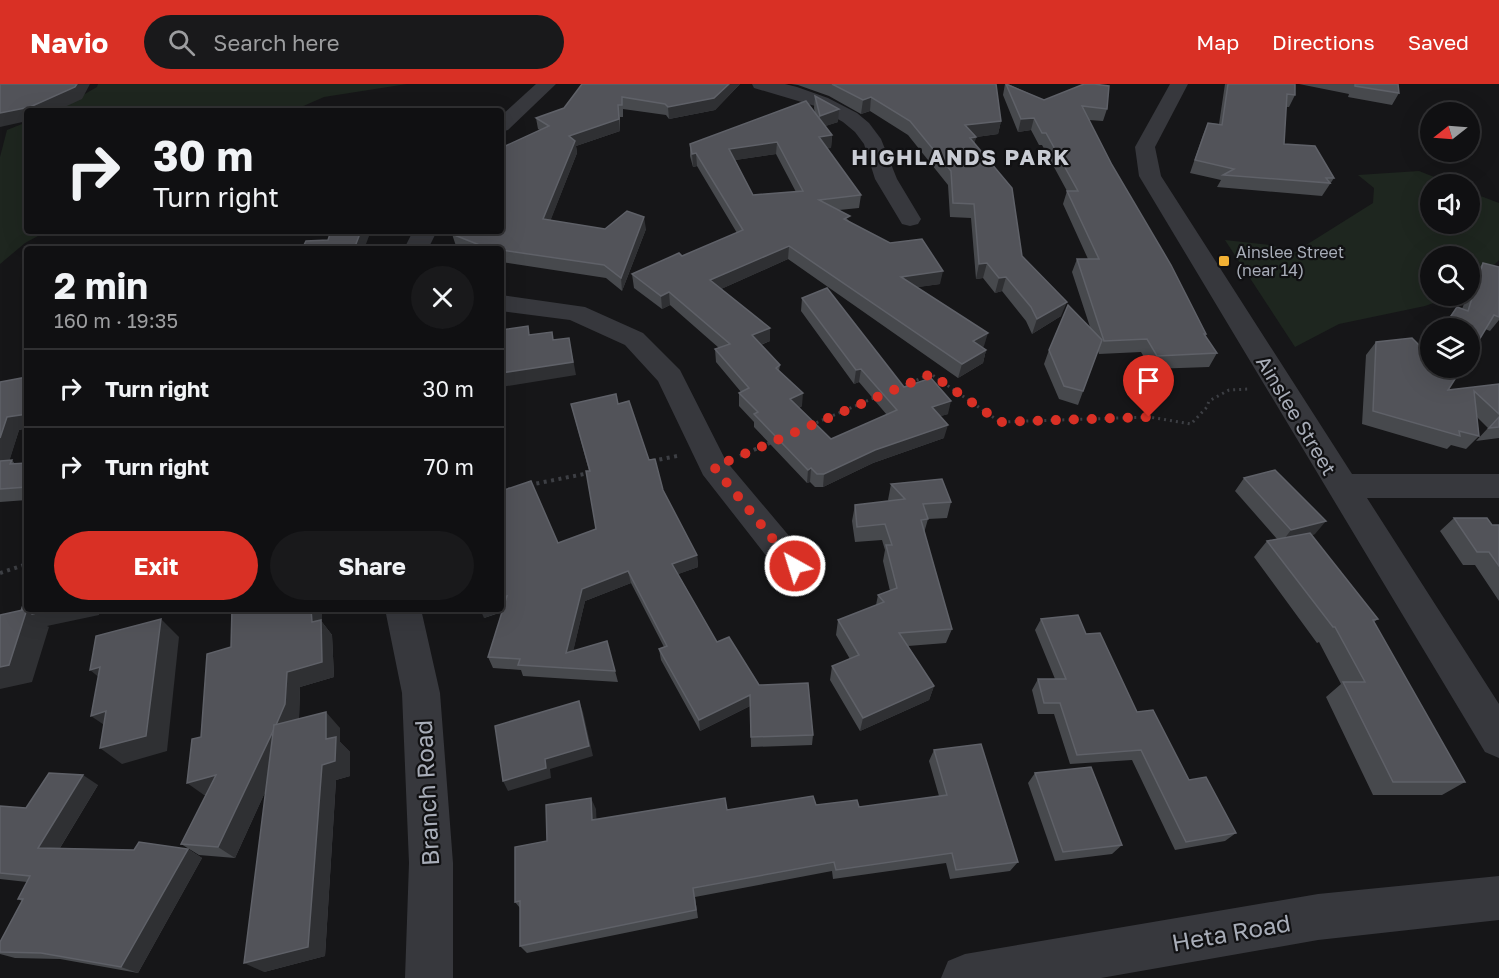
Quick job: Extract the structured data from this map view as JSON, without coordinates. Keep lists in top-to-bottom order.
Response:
{
  "streets": {
    "street": ["Ainslee Street", "Branch Road", "Heta Road"]
  },
  "districts": ["HIGHLANDS PARK"],
  "places": {
    "transit": ["Ainslee Street (near 14)"]
  },
  "north": "left",
  "page": {
    "header": "Navio",
    "search": "Search here",
    "nav": ["Map", "Directions", "Saved"],
    "turn": ["30 m", "Turn right"],
    "heading": ["2 min", "160 m · 19:35"],
    "list": [
      {
        "name": "Turn right",
        "value": "30 m"
      },
      {
        "name": "Turn right",
        "value": "70 m"
      }
    ],
    "buttons": ["Exit", "Share"]
  }
}
